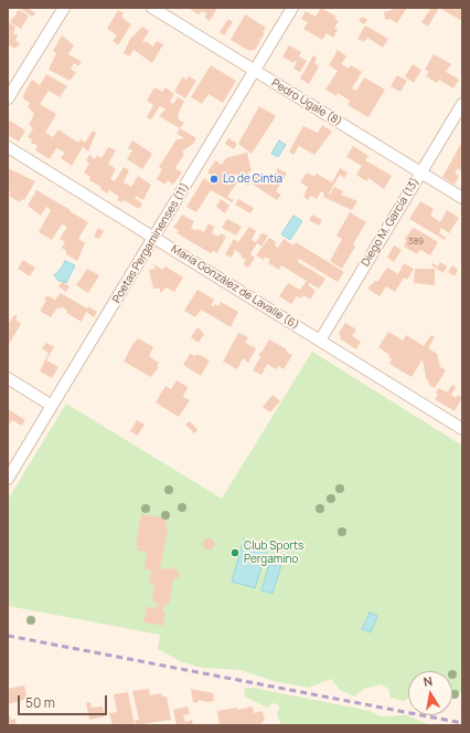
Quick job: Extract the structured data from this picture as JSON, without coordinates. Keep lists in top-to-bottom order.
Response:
{
  "streets": {
    "street": [
      "Pedro Ugale (8)",
      "Diego M. García (13)",
      "Poetas Pergaminenses (11)",
      "María González de Lavalle (6)"
    ]
  },
  "crossings": [
    ["Pedro Ugale (8)", "Diego M. García (13)"],
    ["Pedro Ugale (8)", "Poetas Pergaminenses (11)"],
    ["Diego M. García (13)", "María González de Lavalle (6)"],
    ["Poetas Pergaminenses (11)", "María González de Lavalle (6)"]
  ],
  "places": ["Lo de Cintia", "Club Sports Pergamino"],
  "house_numbers": ["389"],
  "scale_bar": "50 m",
  "north": "top"
}
